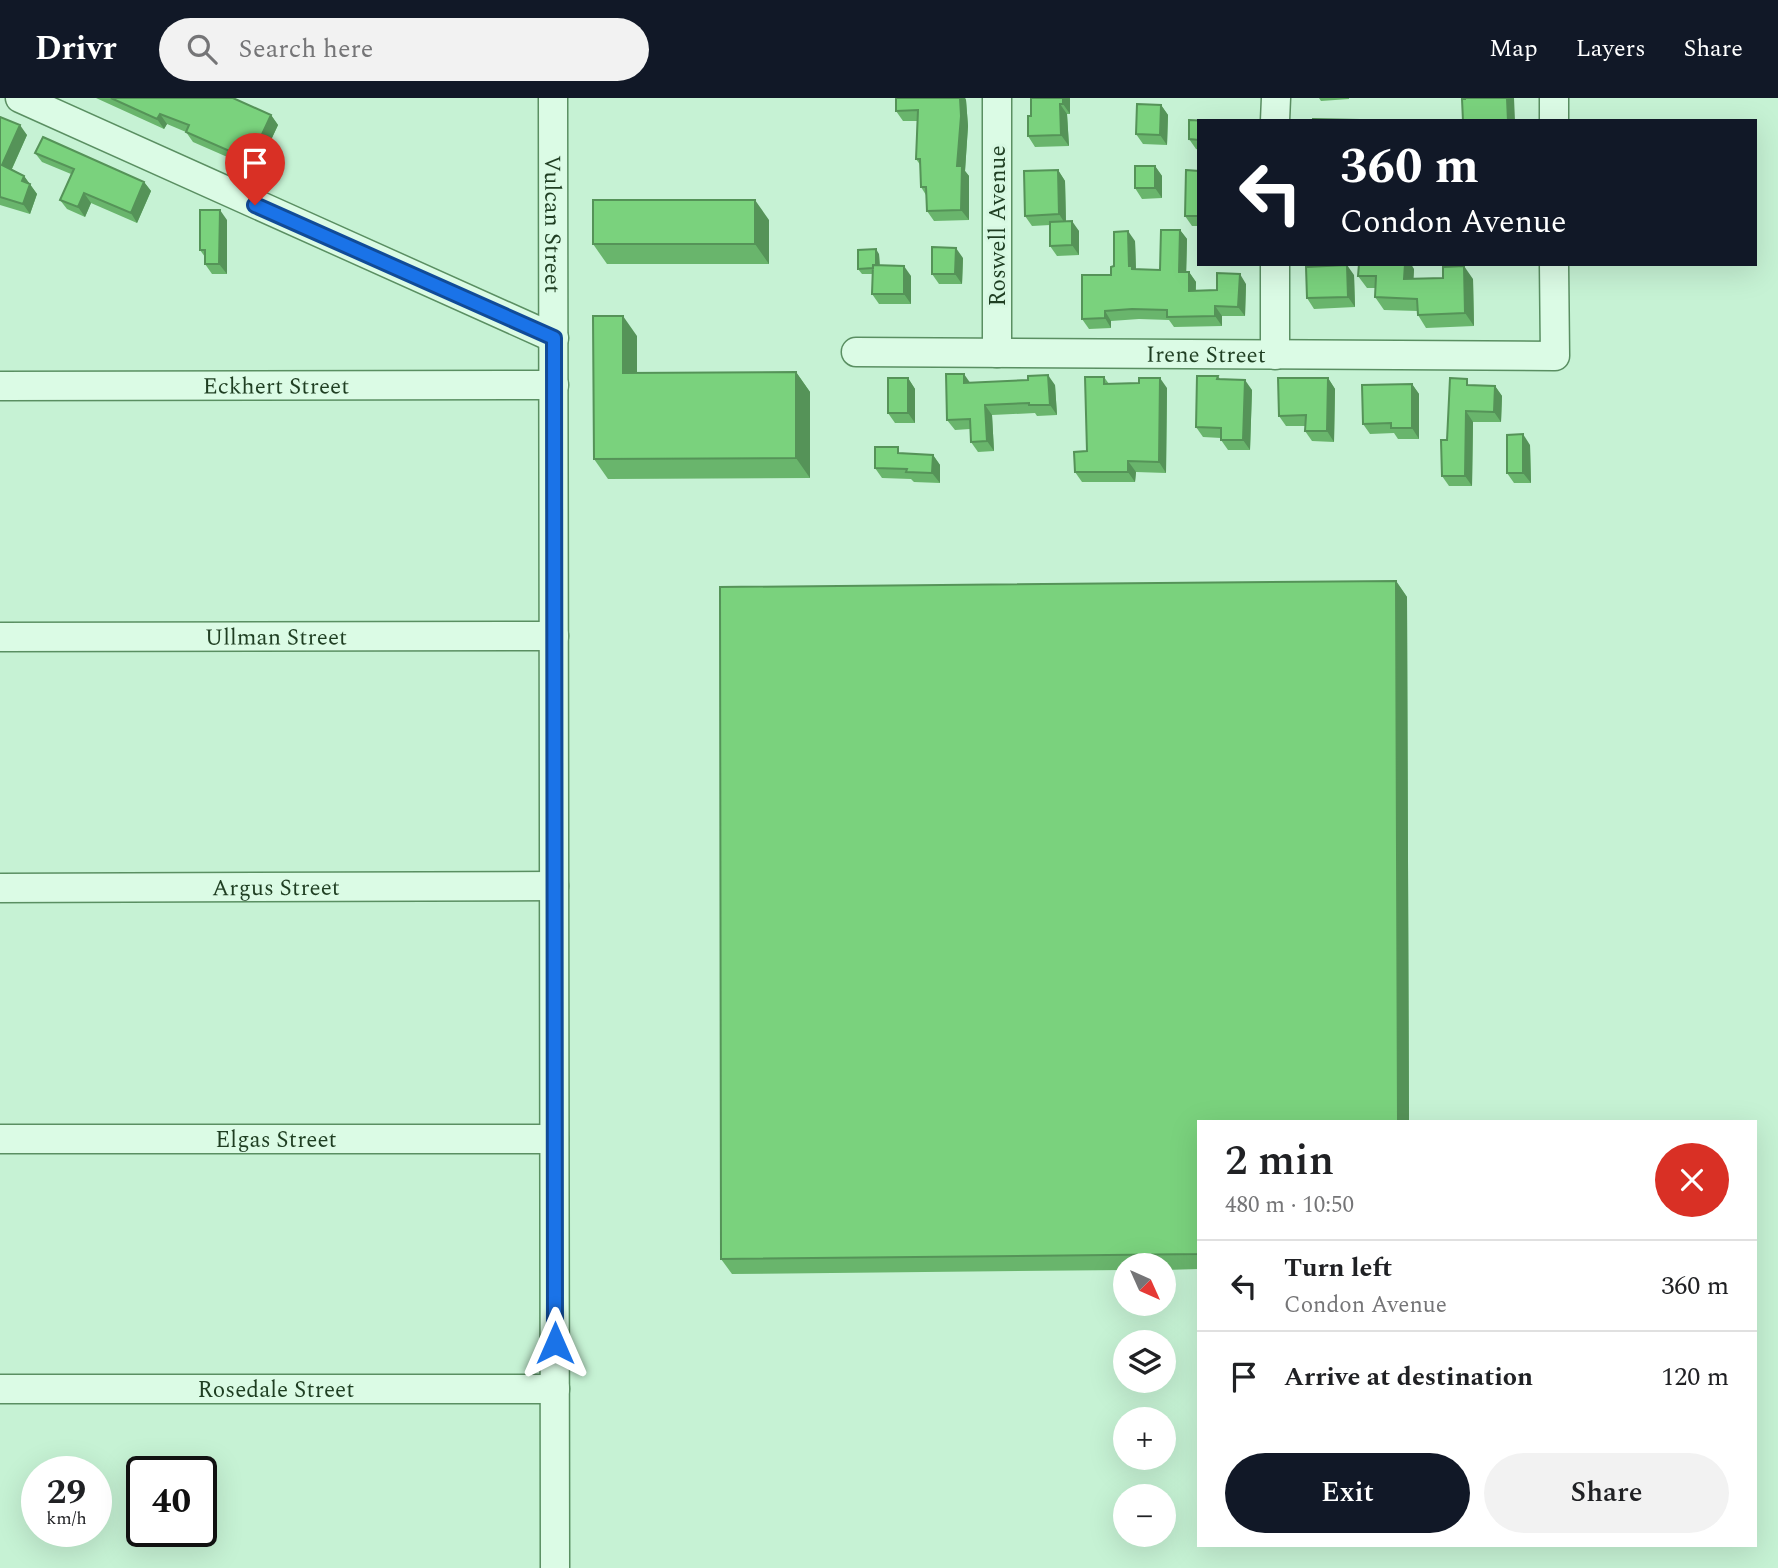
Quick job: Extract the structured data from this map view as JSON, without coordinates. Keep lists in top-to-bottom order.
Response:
{
  "streets": {
    "street": [
      "Vulcan Street",
      "Roswell Avenue",
      "Irene Street",
      "Eckhert Street",
      "Ullman Street",
      "Argus Street",
      "Elgas Street",
      "Rosedale Street"
    ]
  },
  "crossings": [
    ["Vulcan Street", "Eckhert Street"],
    ["Vulcan Street", "Ullman Street"],
    ["Vulcan Street", "Argus Street"],
    ["Vulcan Street", "Elgas Street"],
    ["Vulcan Street", "Rosedale Street"],
    ["Roswell Avenue", "Irene Street"]
  ],
  "north": "bottom right",
  "page": {
    "header": "Drivr",
    "search": "Search here",
    "nav": ["Map", "Layers", "Share"],
    "turn": ["360 m", "Condon Avenue"],
    "heading": ["2 min", "480 m · 10:50"],
    "list": [
      {
        "name": "Turn left",
        "note": "Condon Avenue",
        "value": "360 m"
      },
      {
        "name": "Arrive at destination",
        "value": "120 m"
      }
    ],
    "map_buttons": ["+", "−"],
    "buttons": ["Exit", "Share"],
    "speed": "29 km/h",
    "limit": "40"
  }
}
